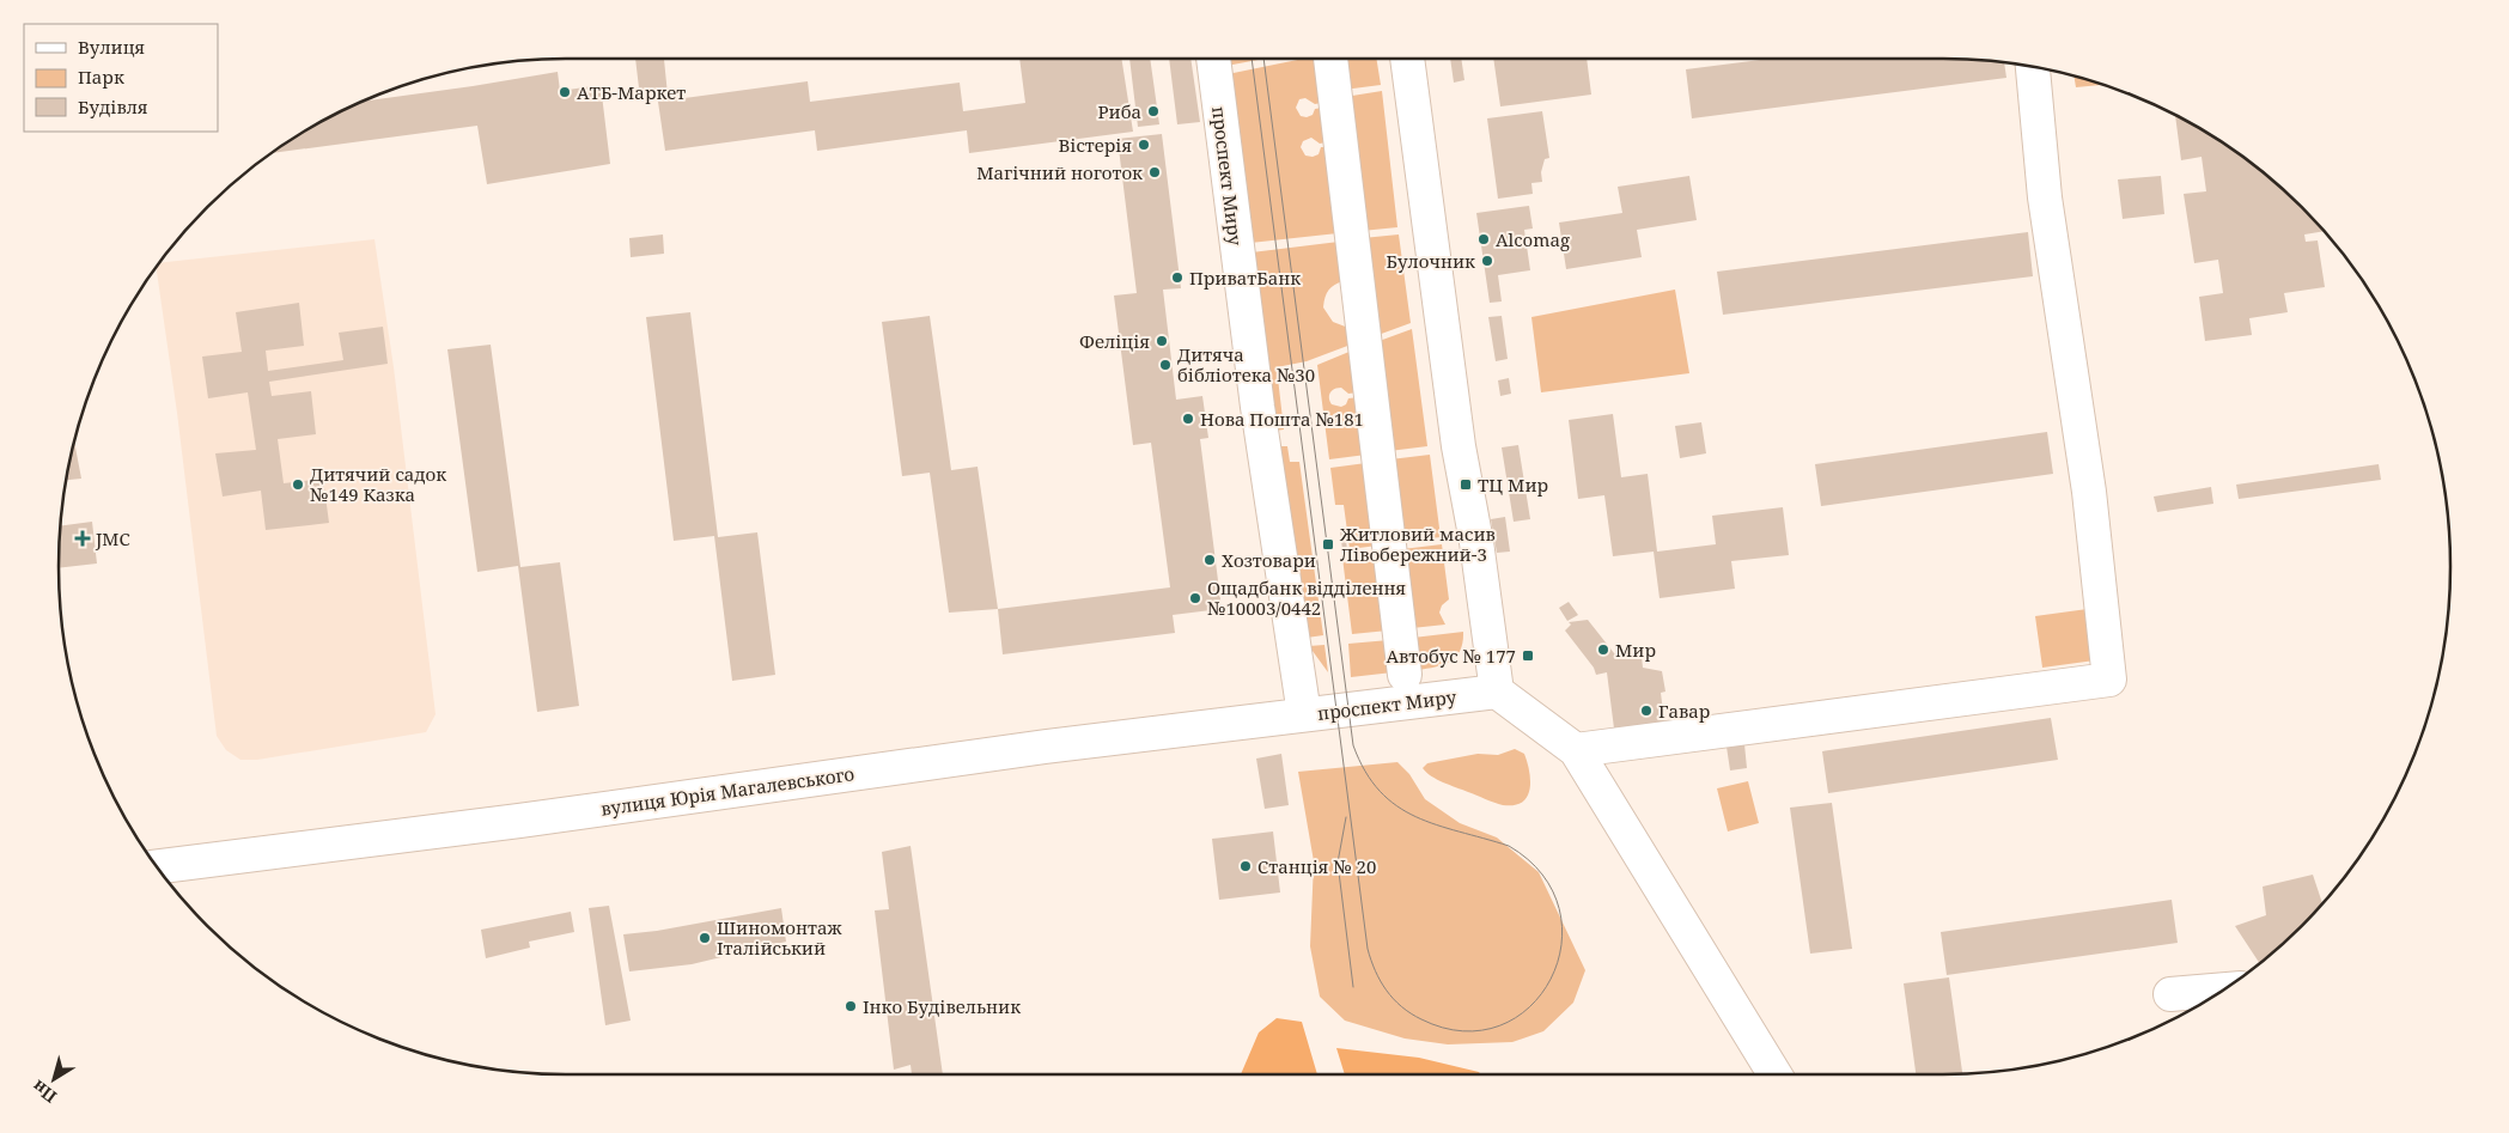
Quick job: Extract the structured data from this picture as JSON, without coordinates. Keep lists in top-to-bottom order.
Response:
{
  "streets": {
    "street": ["проспект Миру", "вулиця Юрія Магалевського"]
  },
  "crossings": [
    ["проспект Миру", "вулиця Юрія Магалевського"]
  ],
  "places": {
    "other": [
      "АТБ-Маркет",
      "Риба",
      "Вістерія",
      "Магічний ноготок",
      "Alcomag",
      "Булочник",
      "ПриватБанк",
      "Феліція",
      "Дитяча бібліотека №30",
      "Нова Пошта №181",
      "Дитячий садок №149 Казка",
      "Хозтовари",
      "Ощадбанк відділення №10003/0442",
      "Мир",
      "Гавар",
      "Станція № 20",
      "Шиномонтаж Італійський",
      "Інко Будівельник"
    ],
    "transit": ["ТЦ Мир", "Житловий масив Лівобережний-3", "Автобус № 177"],
    "health": ["JMC"]
  },
  "legend": ["Вулиця", "Парк", "Будівля"],
  "north": "bottom left"
}
